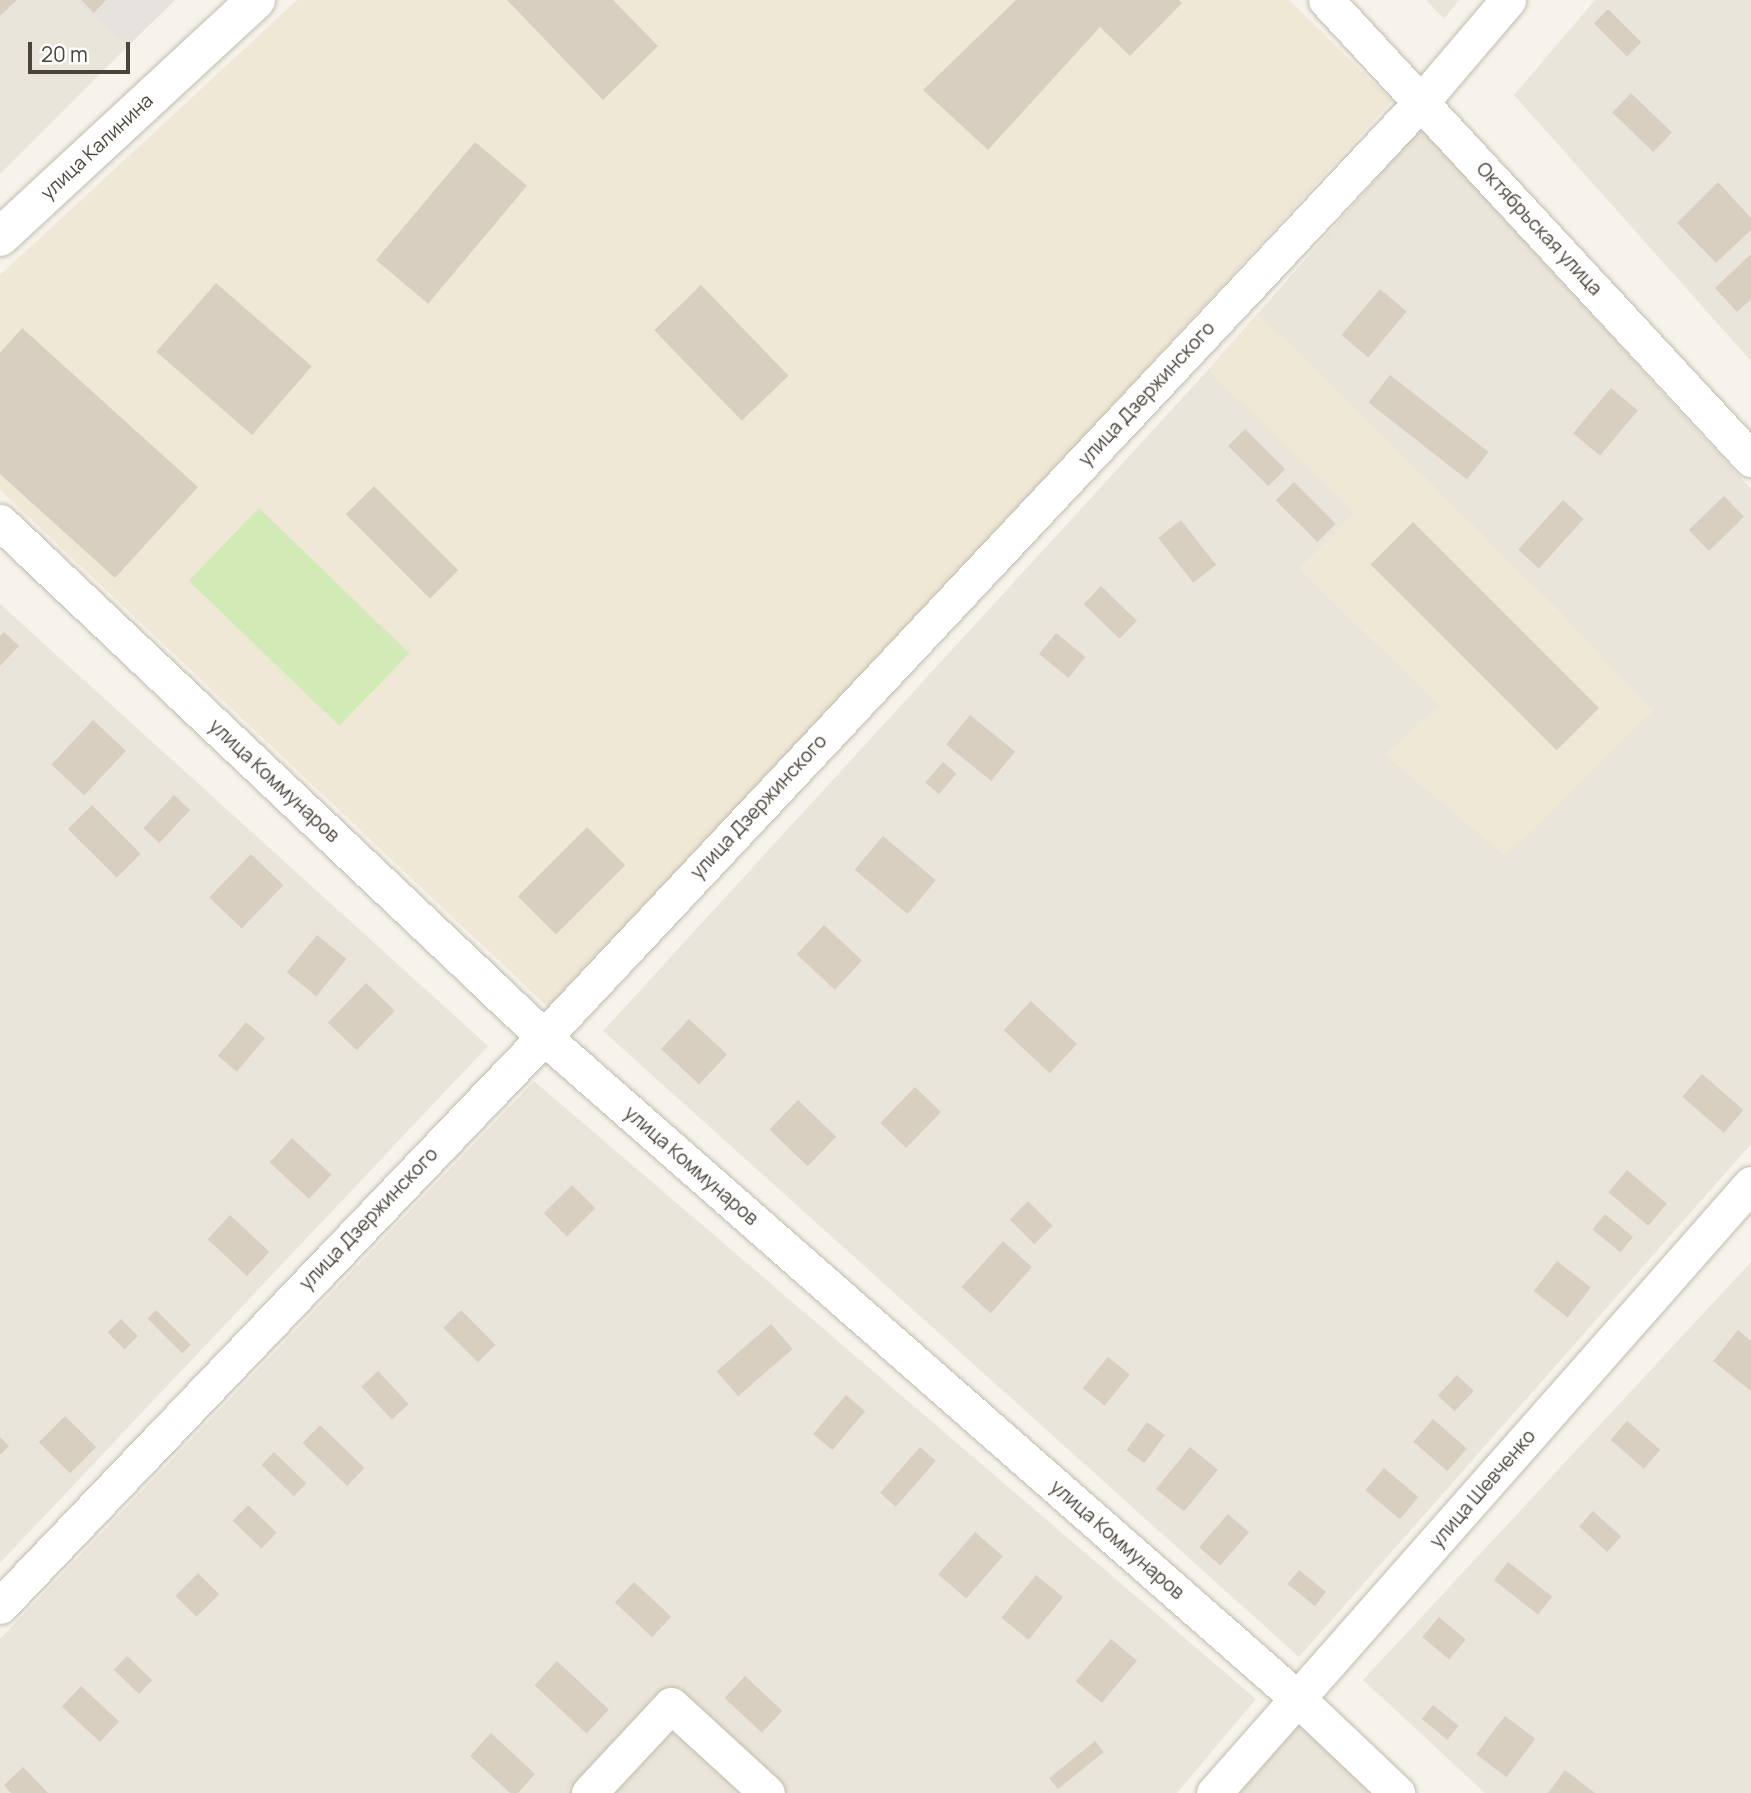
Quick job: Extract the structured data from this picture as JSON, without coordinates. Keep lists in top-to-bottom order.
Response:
{
  "streets": {
    "street": [
      "улица Калинина",
      "Октябрьская улица",
      "улица Дзержинского",
      "улица Коммунаров",
      "улица Шевченко"
    ]
  },
  "crossings": [
    ["Октябрьская улица", "улица Дзержинского"],
    ["улица Дзержинского", "улица Коммунаров"],
    ["улица Коммунаров", "улица Шевченко"]
  ],
  "scale_bar": "20 m"
}
